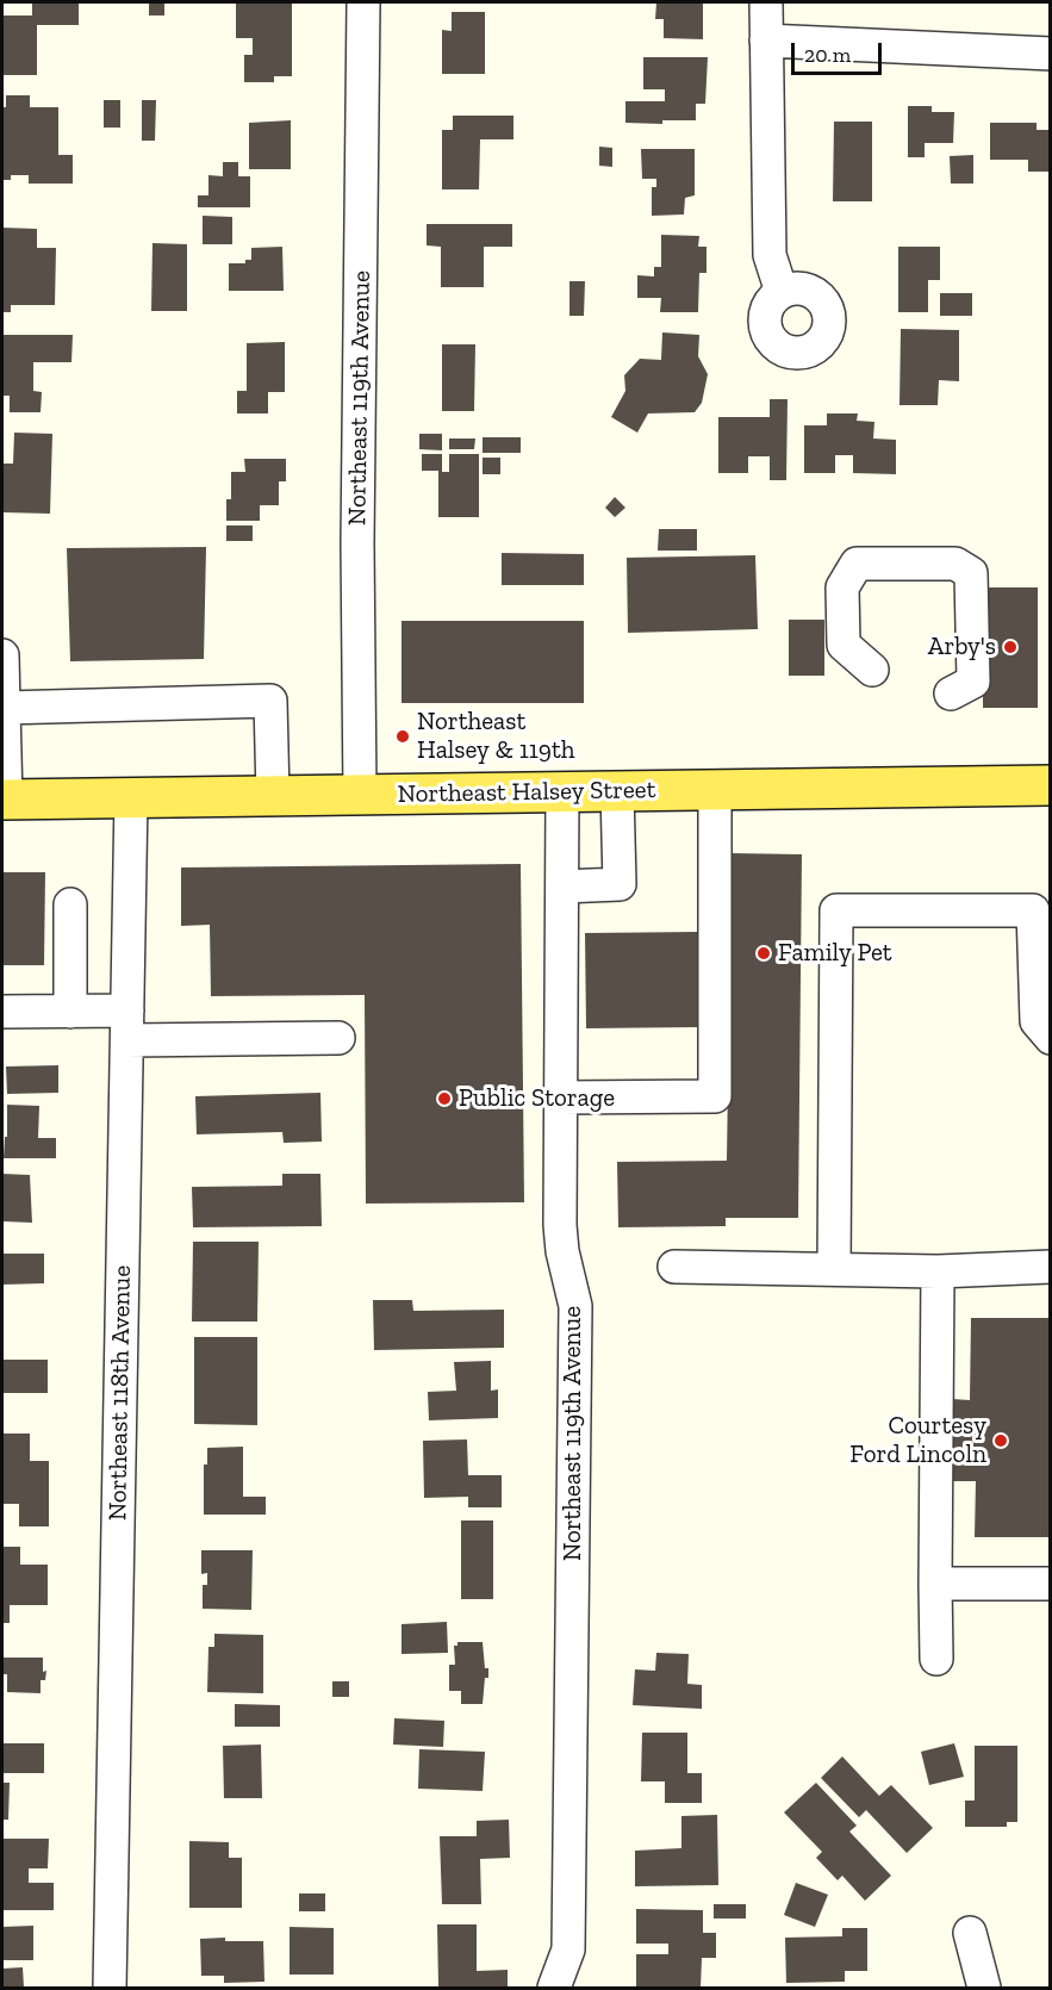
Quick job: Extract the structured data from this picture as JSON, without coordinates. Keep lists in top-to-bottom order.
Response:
{
  "streets": {
    "main road": ["Northeast Halsey Street"],
    "street": ["Northeast 119th Avenue", "Northeast 118th Avenue"]
  },
  "crossings": [
    ["Northeast 119th Avenue", "Northeast Halsey Street"],
    ["Northeast Halsey Street", "Northeast 118th Avenue"]
  ],
  "places": [
    "Arby's",
    "Northeast Halsey & 119th",
    "Family Pet",
    "Public Storage",
    "Courtesy Ford Lincoln"
  ],
  "scale_bar": "20 m"
}
